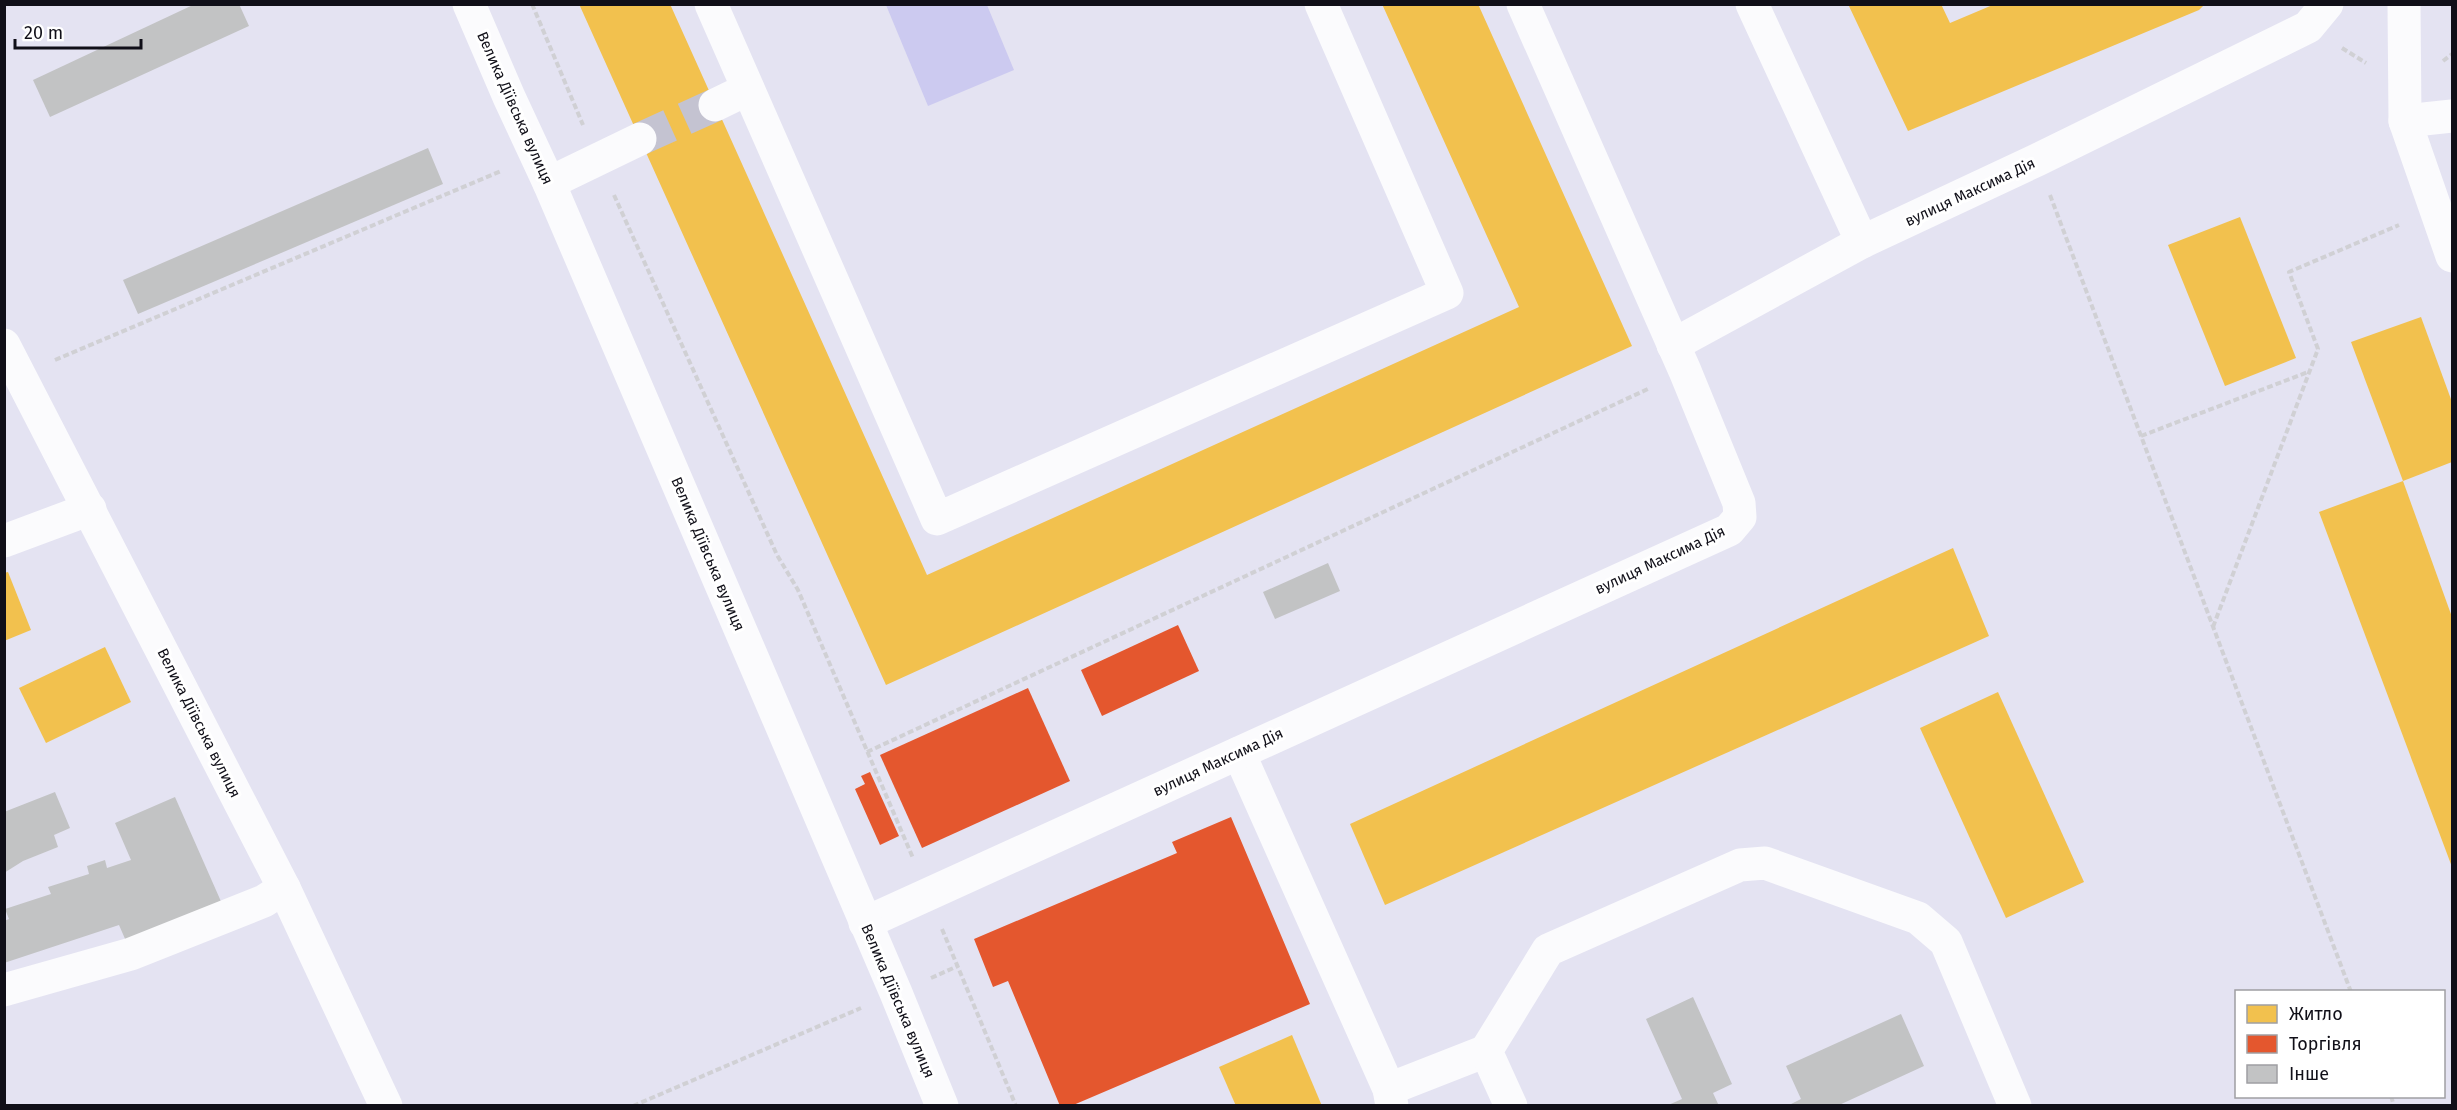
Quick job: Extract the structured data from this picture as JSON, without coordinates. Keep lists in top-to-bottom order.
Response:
{
  "streets": {
    "street": ["Велика Діївська вулиця", "вулиця Максима Дія"]
  },
  "crossings": [
    ["Велика Діївська вулиця", "вулиця Максима Дія"]
  ],
  "legend": ["Житло", "Торгівля", "Інше"],
  "scale_bar": "20 m"
}
